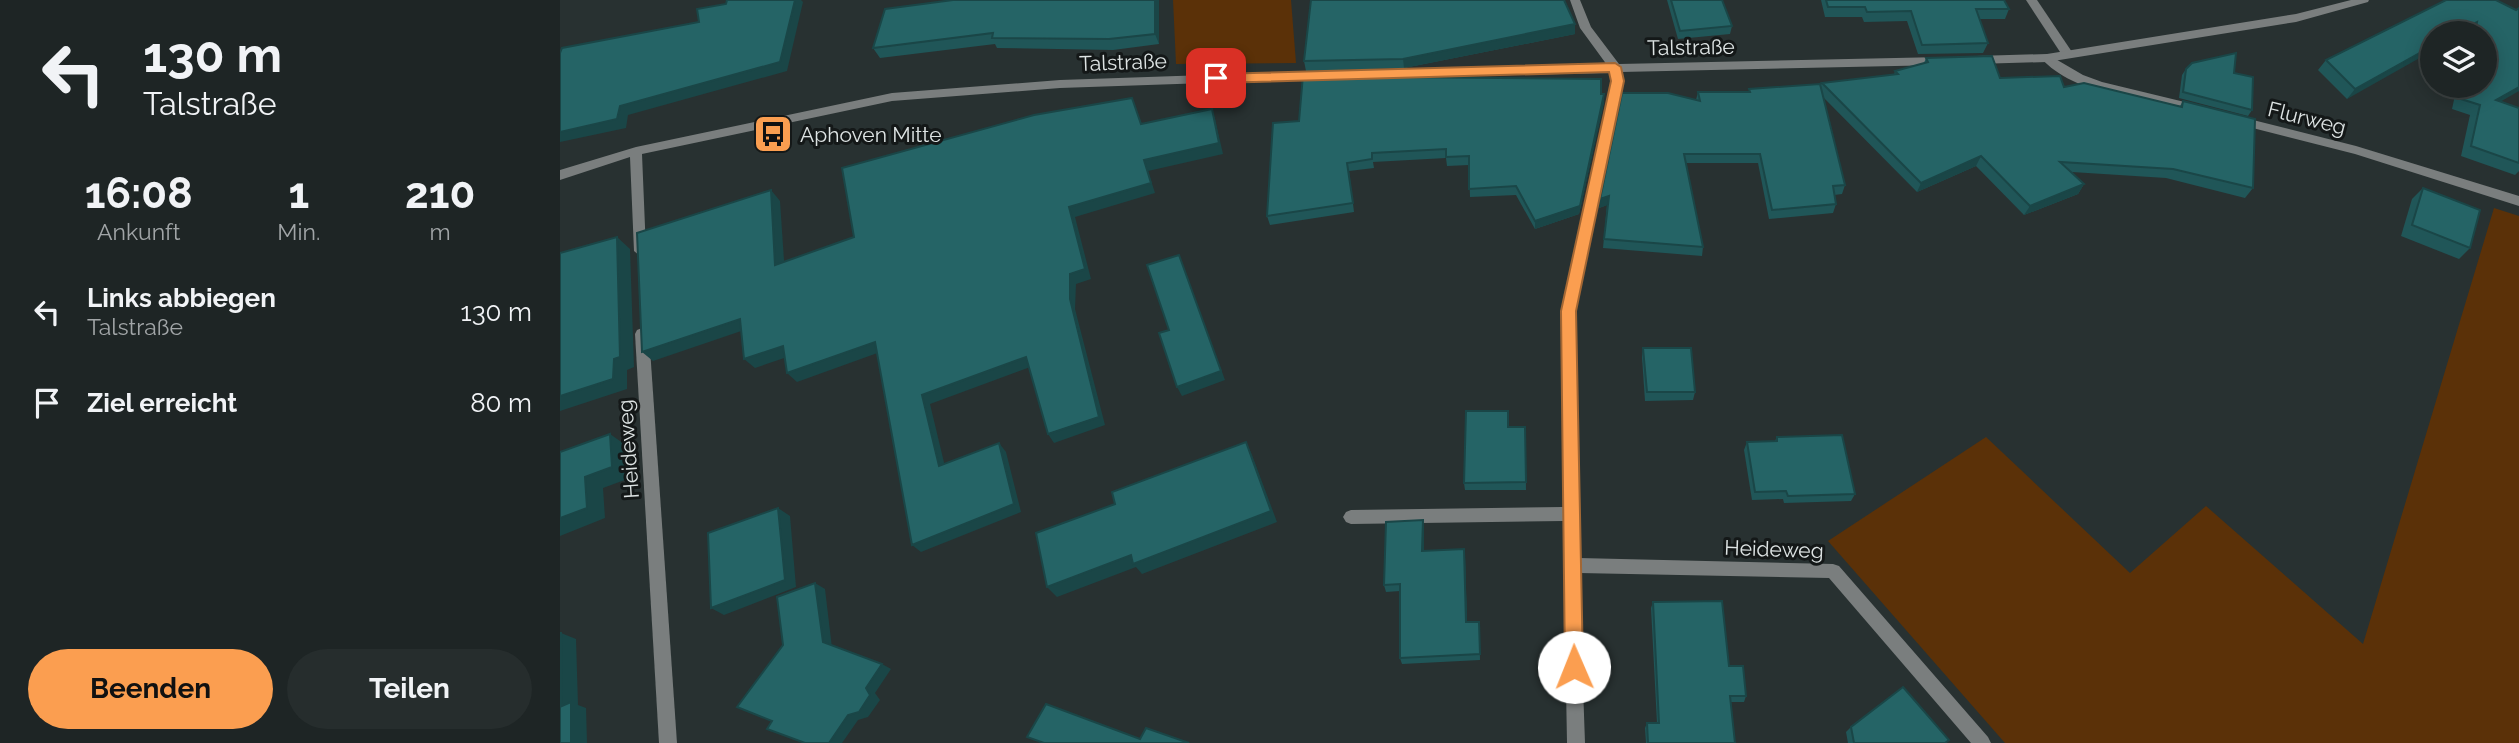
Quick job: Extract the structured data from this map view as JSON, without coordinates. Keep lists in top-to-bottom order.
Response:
{
  "streets": {
    "street": ["Talstraße", "Flurweg", "Heideweg"]
  },
  "places": {
    "bus stop": ["Aphoven Mitte"]
  },
  "page": {
    "turn": ["130 m", "Talstraße"],
    "eta": [
      "16:08",
      "Ankunft",
      "1",
      "Min.",
      "210",
      "m"
    ],
    "list": [
      {
        "name": "Links abbiegen",
        "note": "Talstraße",
        "value": "130 m"
      },
      {
        "name": "Ziel erreicht",
        "value": "80 m"
      }
    ],
    "buttons": ["Beenden", "Teilen"]
  }
}
